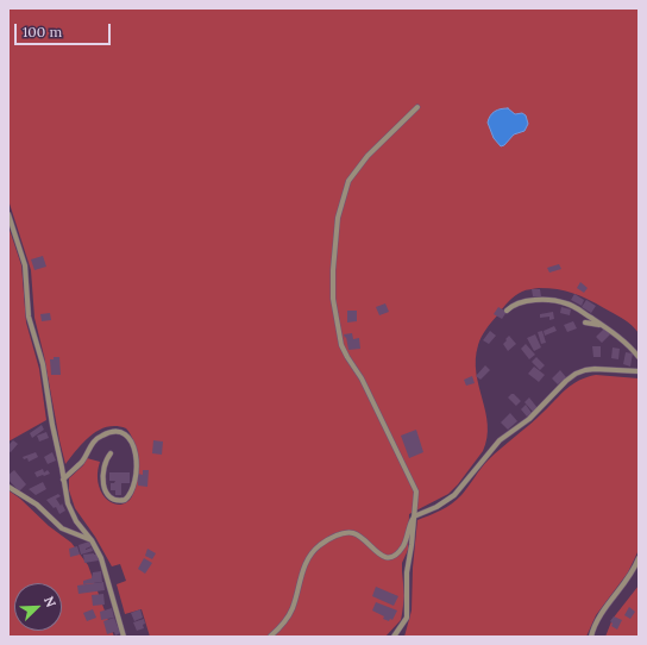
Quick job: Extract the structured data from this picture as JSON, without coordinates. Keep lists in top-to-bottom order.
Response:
{
  "scale_bar": "100 m",
  "north": "top right"
}
